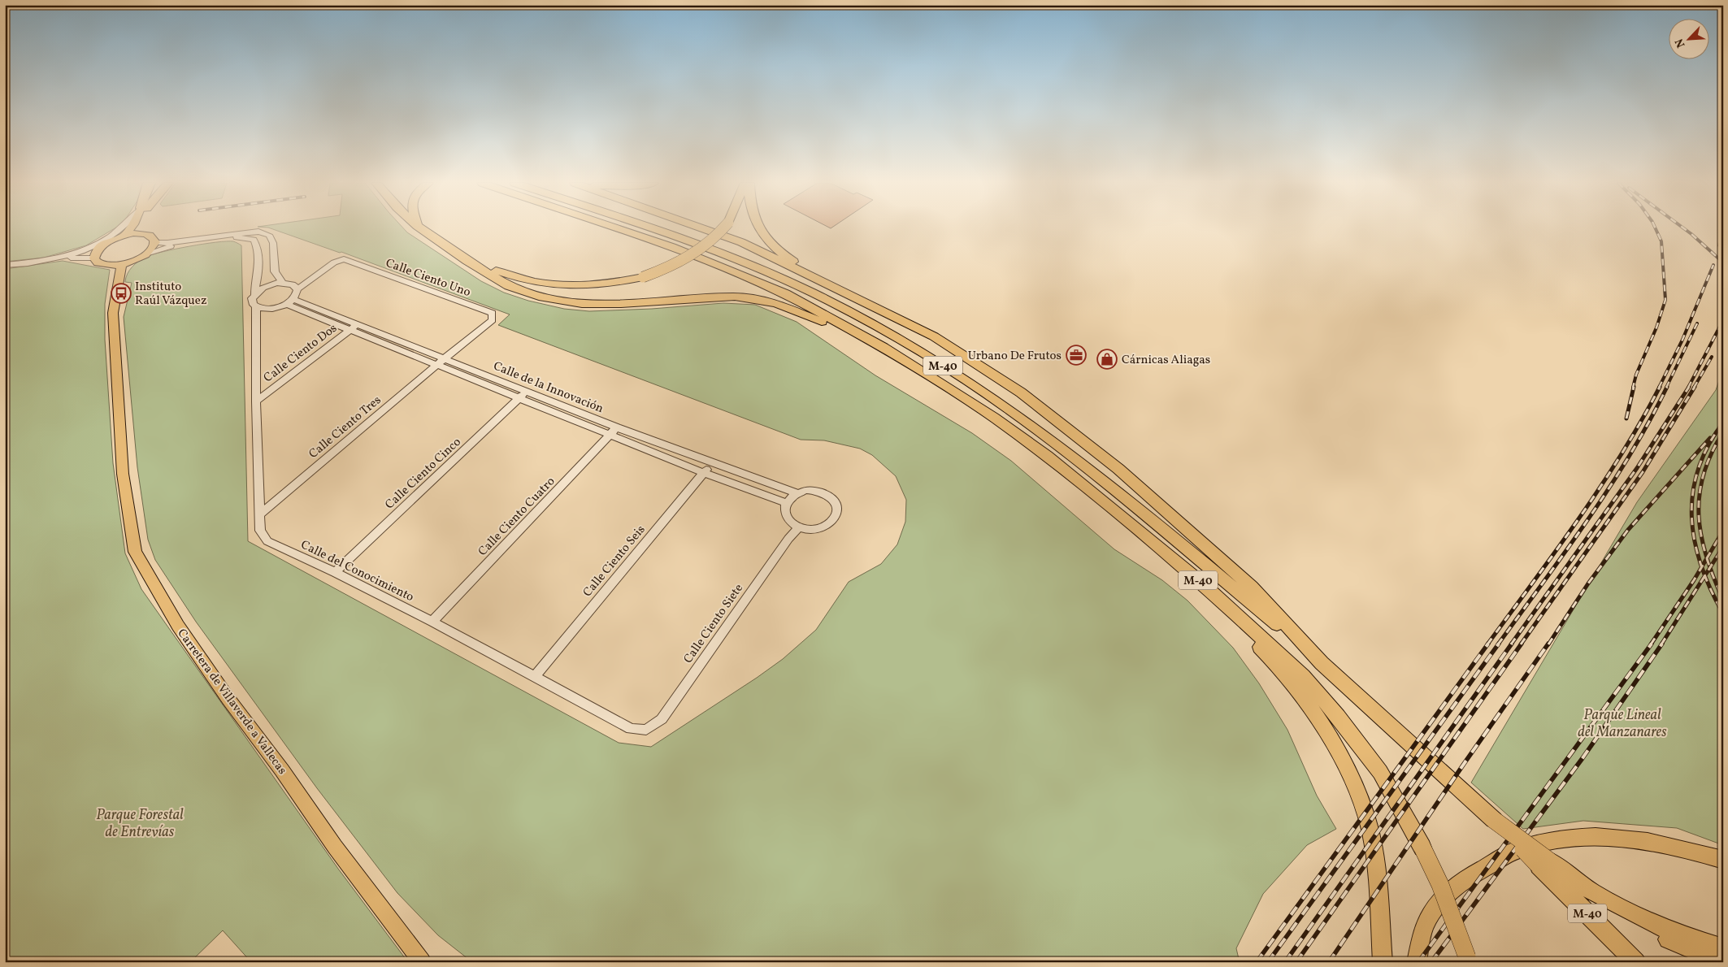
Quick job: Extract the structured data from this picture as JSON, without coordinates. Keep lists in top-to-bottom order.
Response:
{
  "streets": {
    "highway": ["M-40"],
    "main road": ["Carretera de Villaverde a Vallecas"],
    "street": [
      "Calle Ciento Uno",
      "Calle Ciento Dos",
      "Calle de la Innovación",
      "Calle Ciento Tres",
      "Calle Ciento Cinco",
      "Calle Ciento Cuatro",
      "Calle Ciento Seis",
      "Calle del Conocimiento",
      "Calle Ciento Siete"
    ]
  },
  "crossings": [
    ["Calle Ciento Uno", "Calle de la Innovación"],
    ["Calle Ciento Uno", "Calle Ciento Tres"],
    ["Calle Ciento Dos", "Calle de la Innovación"],
    ["Calle Ciento Dos", "Calle del Conocimiento"],
    ["Calle de la Innovación", "Calle Ciento Tres"],
    ["Calle de la Innovación", "Calle Ciento Cinco"],
    ["Calle de la Innovación", "Calle Ciento Cuatro"],
    ["Calle de la Innovación", "Calle Ciento Seis"],
    ["Calle de la Innovación", "Calle Ciento Siete"],
    ["Calle Ciento Tres", "Calle del Conocimiento"],
    ["Calle Ciento Cinco", "Calle del Conocimiento"],
    ["Calle Ciento Cuatro", "Calle del Conocimiento"],
    ["Calle Ciento Seis", "Calle del Conocimiento"],
    ["Calle del Conocimiento", "Calle Ciento Siete"]
  ],
  "parks": ["Parque Lineal del Manzanares", "Parque Forestal de Entrevías"],
  "places": {
    "bus stop": ["Instituto Raúl Vázquez"],
    "office": ["Urbano De Frutos"],
    "shop": ["Cárnicas Aliagas"]
  },
  "north": "bottom left"
}
